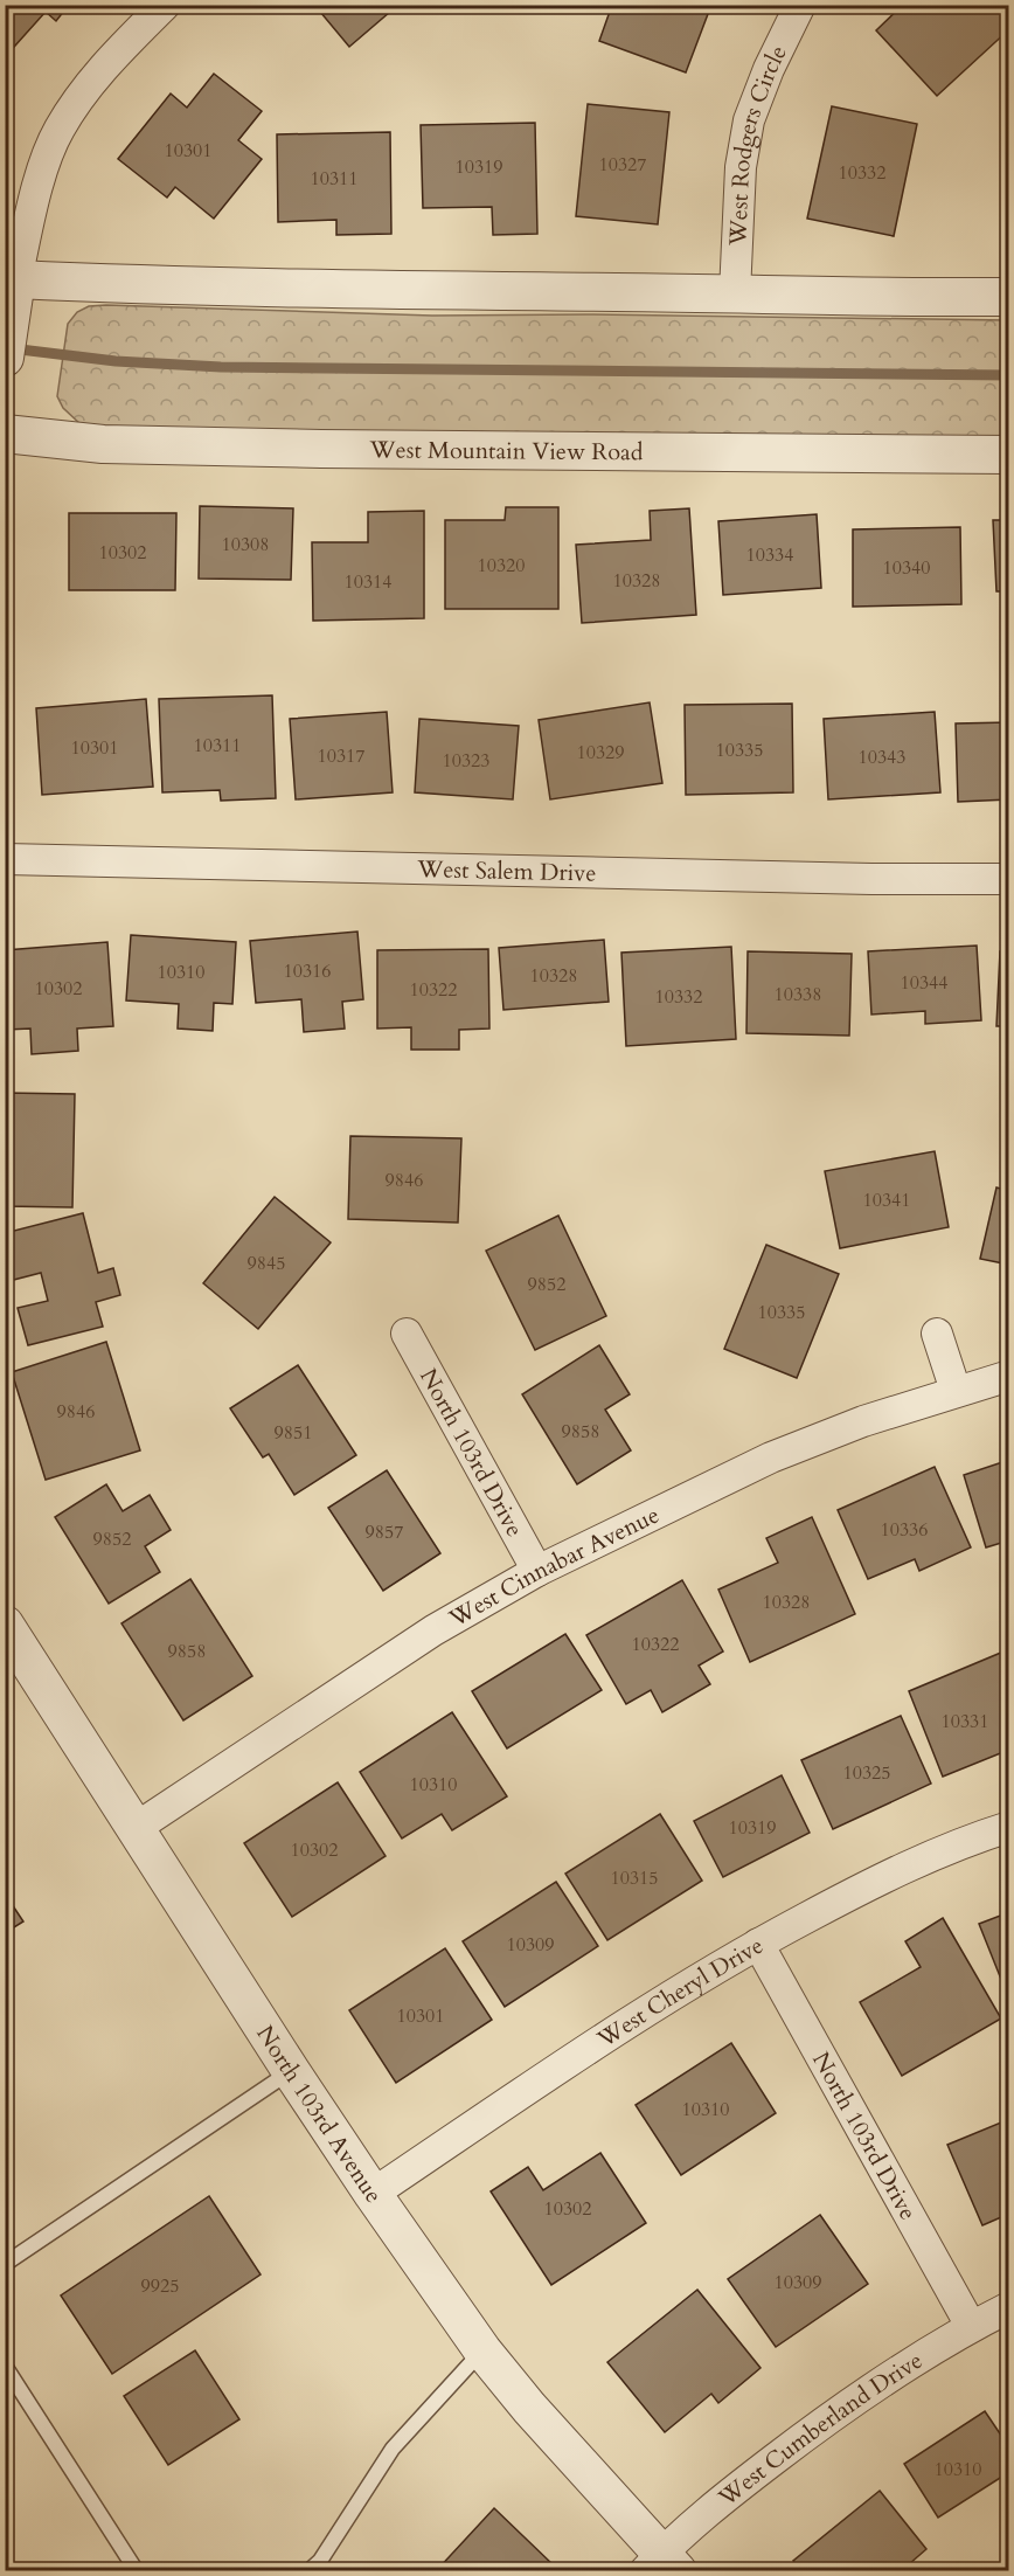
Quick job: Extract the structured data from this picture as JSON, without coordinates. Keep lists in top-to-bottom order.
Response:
{
  "streets": {
    "street": [
      "West Rodgers Circle",
      "West Mountain View Road",
      "West Salem Drive",
      "North 103rd Drive",
      "West Cinnabar Avenue",
      "West Cheryl Drive",
      "North 103rd Avenue",
      "West Cumberland Drive"
    ]
  },
  "crossings": [
    ["North 103rd Drive", "West Cinnabar Avenue"],
    ["North 103rd Drive", "West Cheryl Drive"],
    ["North 103rd Drive", "West Cumberland Drive"],
    ["West Cinnabar Avenue", "North 103rd Avenue"],
    ["West Cheryl Drive", "North 103rd Avenue"],
    ["North 103rd Avenue", "West Cumberland Drive"]
  ],
  "house_numbers": [
    "10301",
    "10327",
    "10319",
    "10332",
    "10311",
    "10308",
    "10302",
    "10334",
    "10320",
    "10340",
    "10328",
    "10314",
    "10311",
    "10301",
    "10335",
    "10329",
    "10317",
    "10343",
    "10323",
    "10316",
    "10310",
    "10328",
    "10344",
    "10302",
    "10322",
    "10338",
    "10332",
    "9846",
    "10341",
    "9845",
    "9852",
    "10335",
    "9846",
    "9858",
    "9851",
    "10336",
    "9857",
    "9852",
    "10328",
    "10322",
    "9858",
    "10331",
    "10325",
    "10310",
    "10319",
    "10302",
    "10315",
    "10309",
    "10301",
    "10310",
    "10302",
    "10309",
    "9925",
    "10310"
  ]
}
